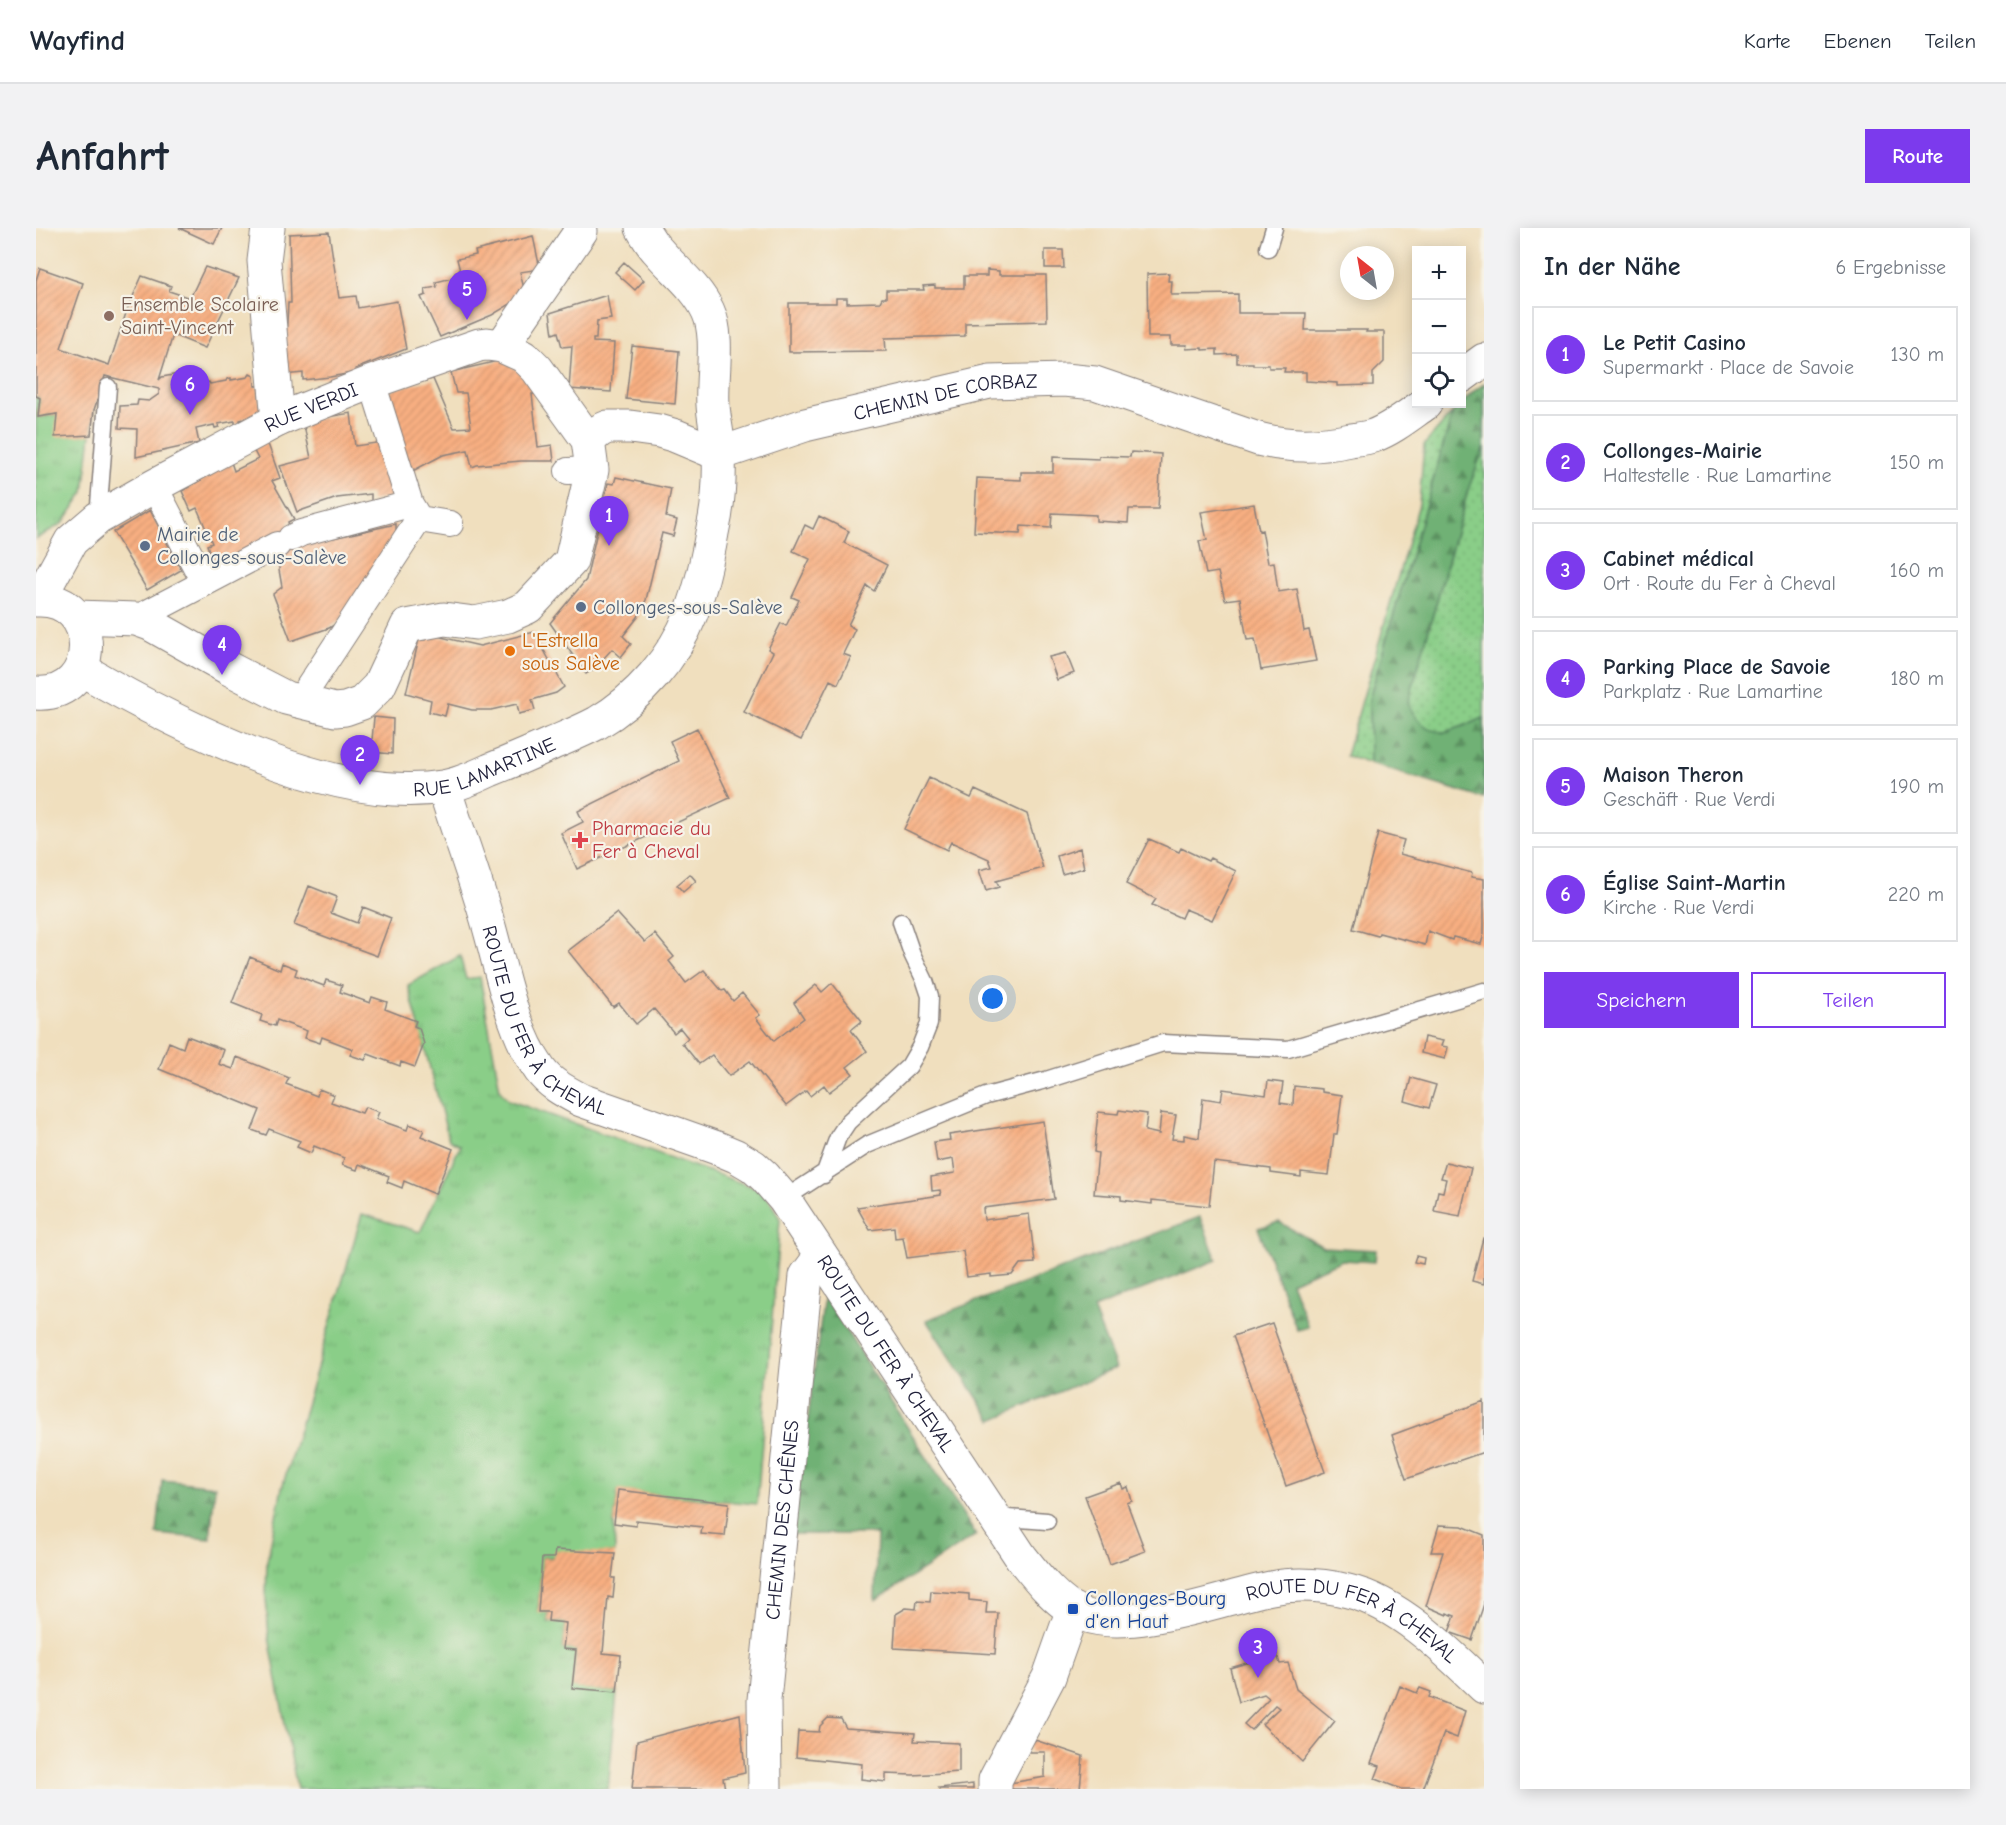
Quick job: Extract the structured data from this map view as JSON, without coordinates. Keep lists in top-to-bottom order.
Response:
{
  "streets": {
    "street": [
      "CHEMIN DE CORBAZ",
      "RUE VERDI",
      "RUE LAMARTINE",
      "ROUTE DU FER À CHEVAL",
      "CHEMIN DES CHÊNES"
    ]
  },
  "crossings": [
    ["CHEMIN DE CORBAZ", "RUE LAMARTINE"],
    ["RUE LAMARTINE", "ROUTE DU FER À CHEVAL"],
    ["ROUTE DU FER À CHEVAL", "CHEMIN DES CHÊNES"]
  ],
  "places": {
    "other": [
      "Ensemble Scolaire Saint-Vincent",
      "Mairie de Collonges-sous-Salève",
      "Collonges-sous-Salève",
      "L'Estrella sous Salève"
    ],
    "health": ["Pharmacie du Fer à Cheval"],
    "transit": ["Collonges-Bourg d'en Haut"]
  },
  "north": "top left",
  "page": {
    "header": "Wayfind",
    "nav": ["Karte", "Ebenen", "Teilen"],
    "buttons": [
      "Route",
      ["Speichern", "Teilen"]
    ],
    "title": "Anfahrt",
    "heading": ["In der Nähe", "6 Ergebnisse"],
    "map_buttons": ["+", "−"],
    "pins": [
      "5",
      "6",
      "1",
      "4",
      "2",
      "3"
    ],
    "list": [
      {
        "mark": "1",
        "name": "Le Petit Casino",
        "note": "Supermarkt · Place de Savoie",
        "value": "130 m"
      },
      {
        "mark": "2",
        "name": "Collonges-Mairie",
        "note": "Haltestelle · Rue Lamartine",
        "value": "150 m"
      },
      {
        "mark": "3",
        "name": "Cabinet médical",
        "note": "Ort · Route du Fer à Cheval",
        "value": "160 m"
      },
      {
        "mark": "4",
        "name": "Parking Place de Savoie",
        "note": "Parkplatz · Rue Lamartine",
        "value": "180 m"
      },
      {
        "mark": "5",
        "name": "Maison Theron",
        "note": "Geschäft · Rue Verdi",
        "value": "190 m"
      },
      {
        "mark": "6",
        "name": "Église Saint-Martin",
        "note": "Kirche · Rue Verdi",
        "value": "220 m"
      }
    ]
  }
}
